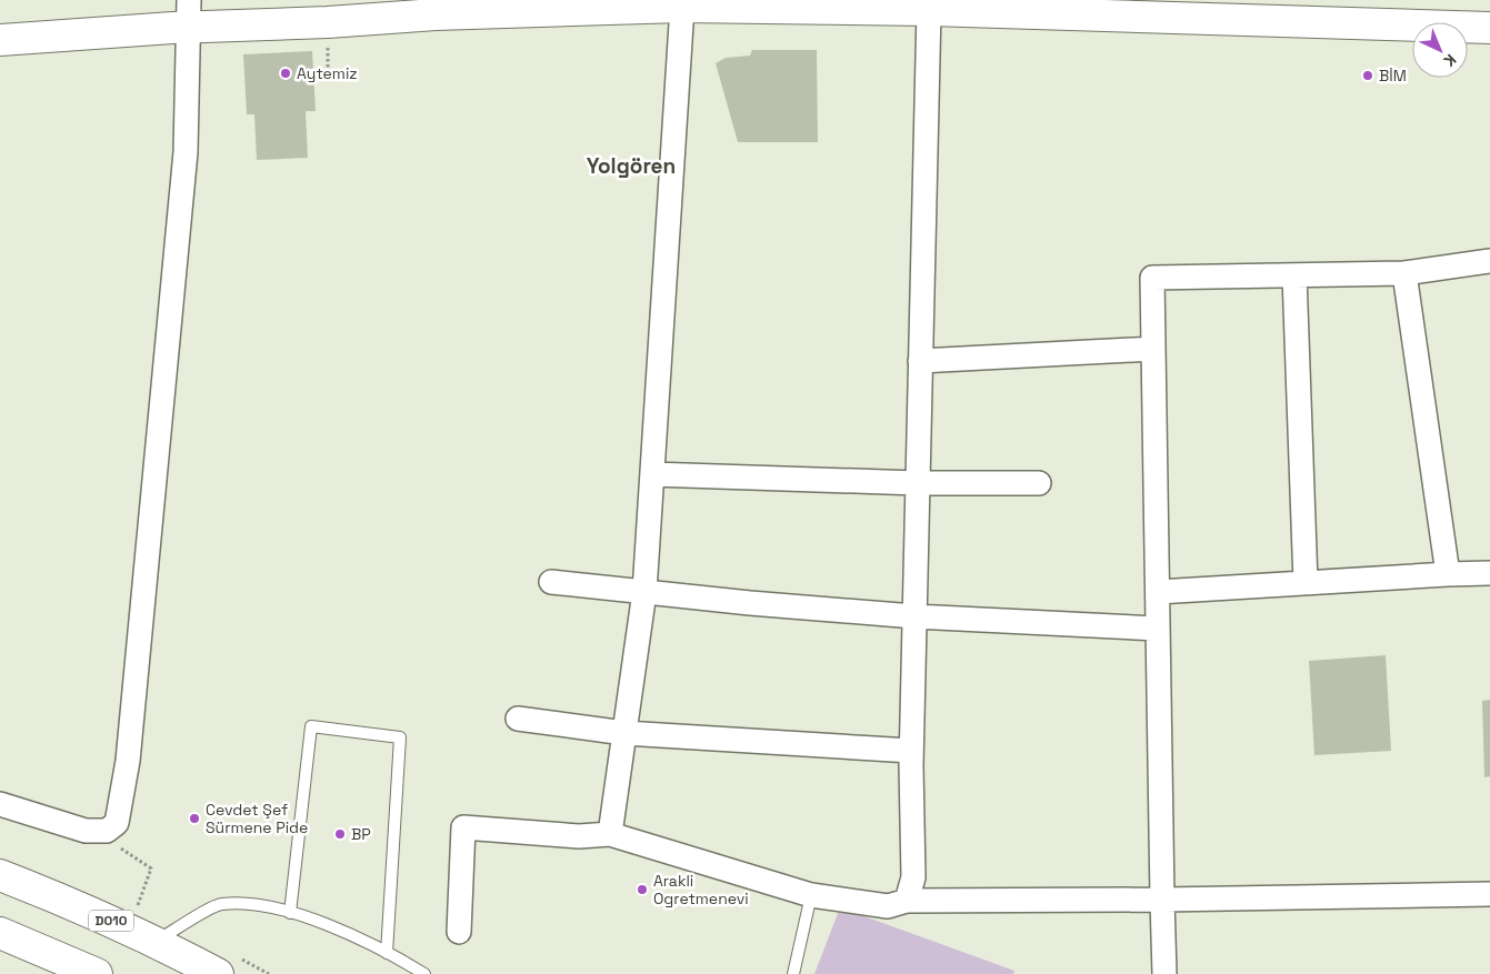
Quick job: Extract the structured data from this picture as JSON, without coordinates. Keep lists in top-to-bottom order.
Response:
{
  "streets": {
    "main road": ["D010"]
  },
  "districts": ["Yolgören"],
  "places": [
    "Aytemiz",
    "BİM",
    "Cevdet Şef Sürmene Pide",
    "BP",
    "Arakli Ogretmenevi"
  ],
  "north": "bottom right"
}
